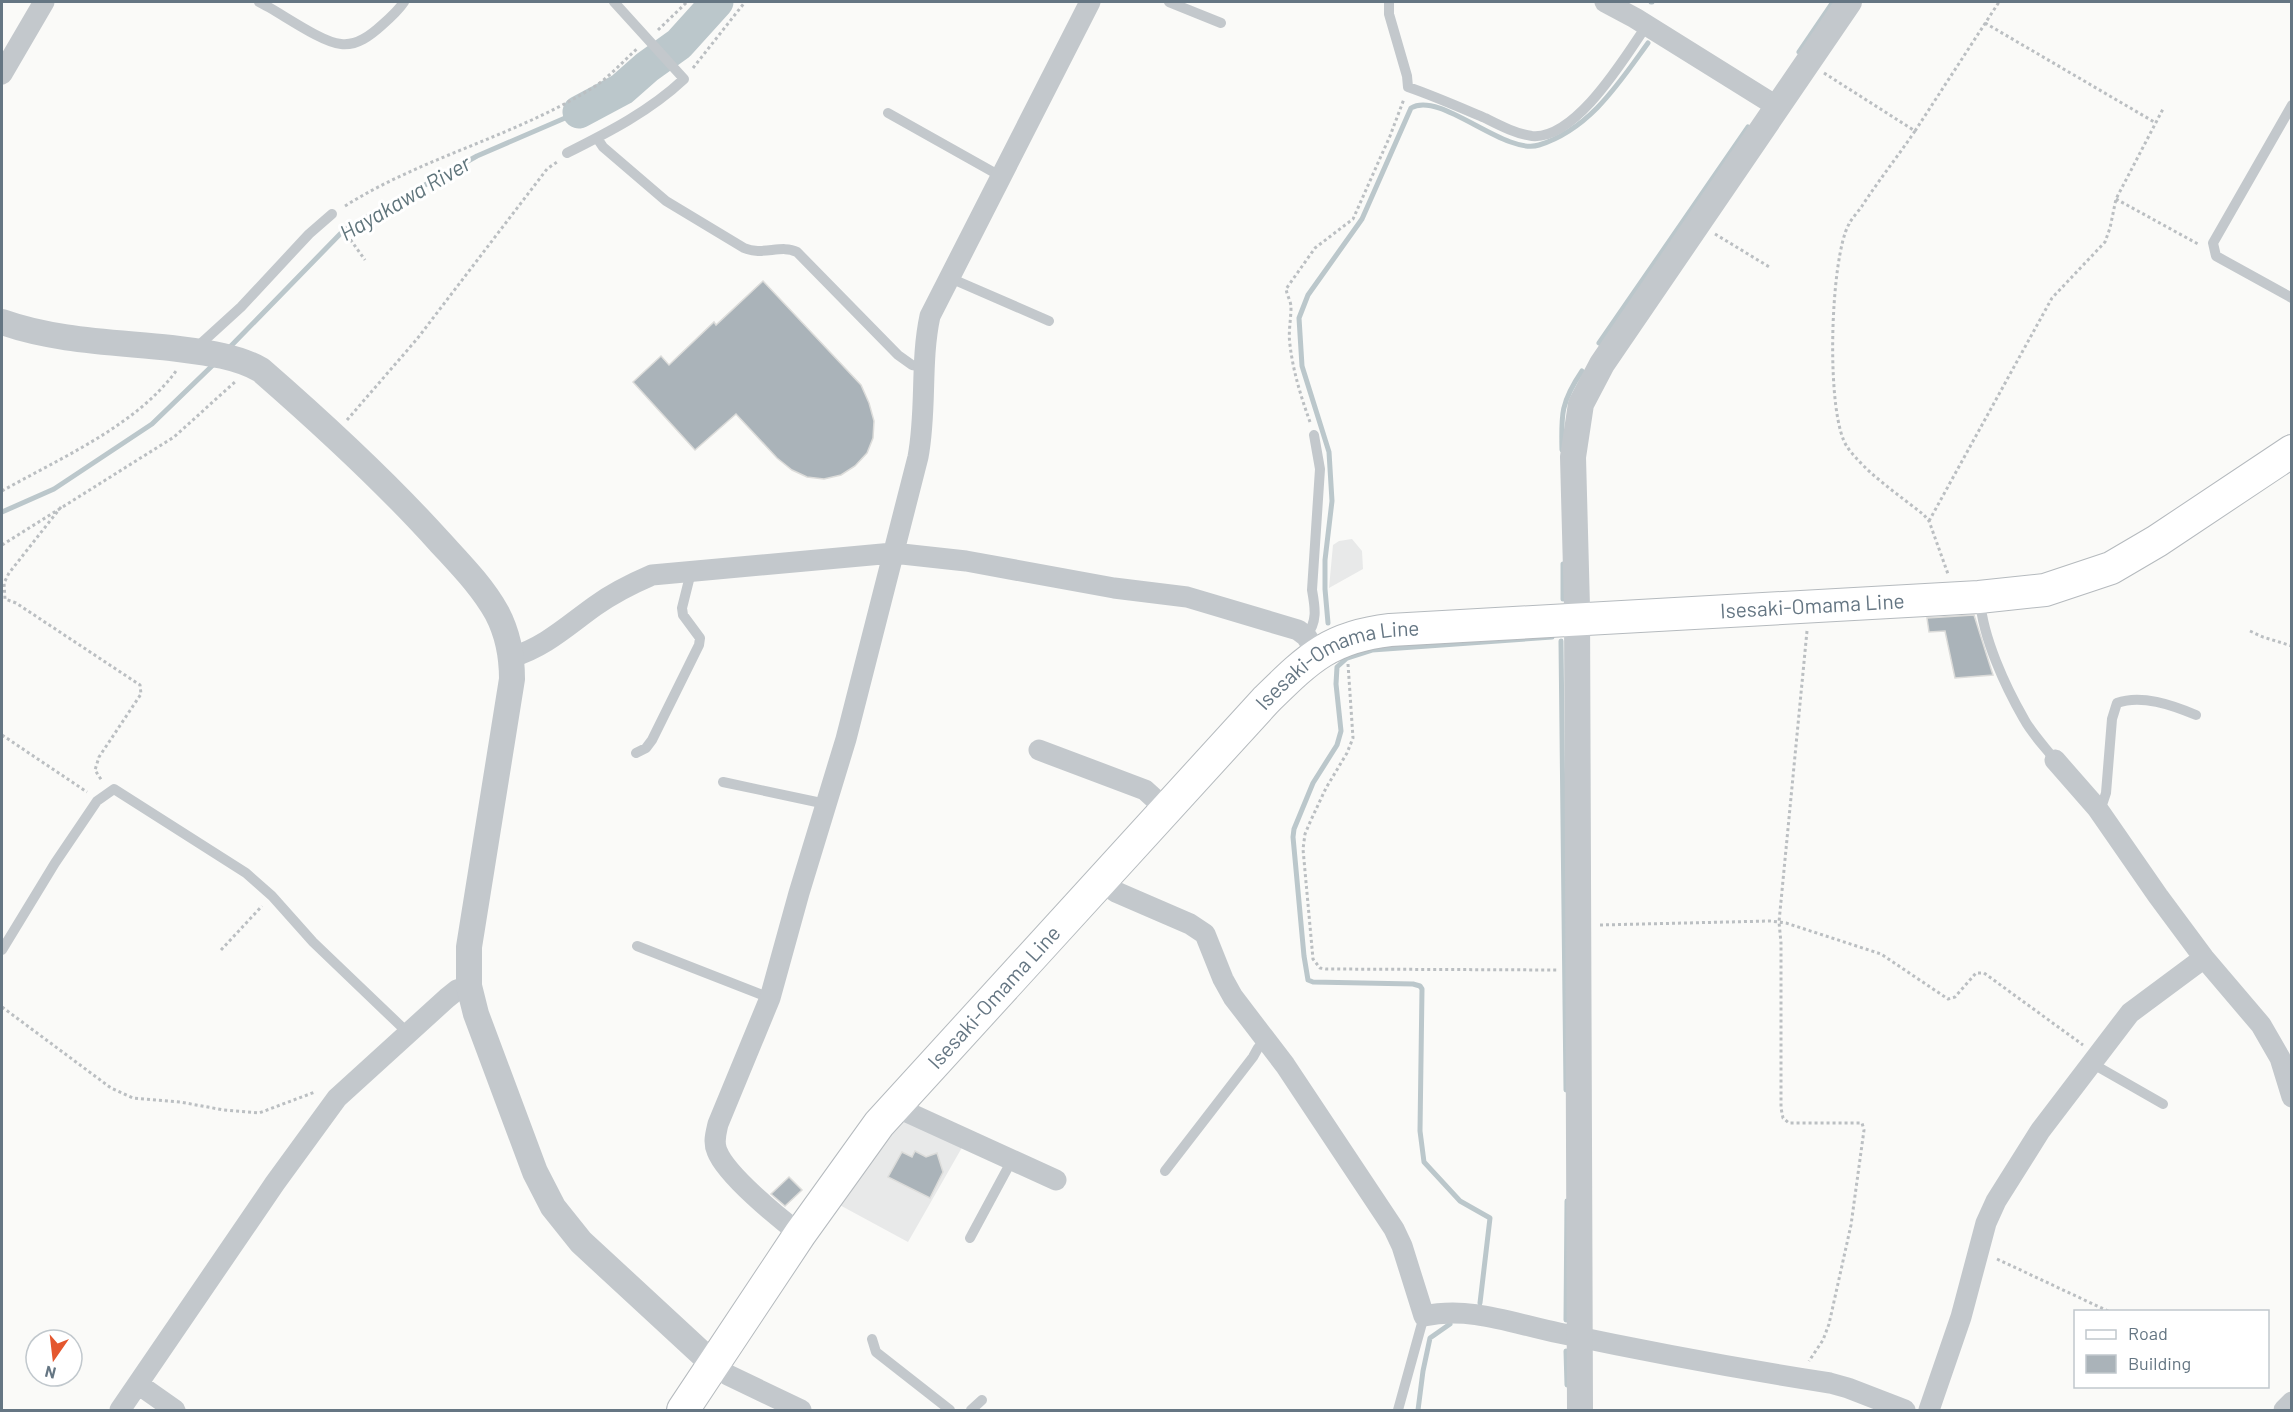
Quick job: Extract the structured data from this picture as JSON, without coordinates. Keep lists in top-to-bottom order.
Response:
{
  "streets": {
    "main road": ["Isesaki-Omama Line"]
  },
  "water": ["Hayakawa River"],
  "legend": ["Road", "Building"],
  "north": "bottom"
}
